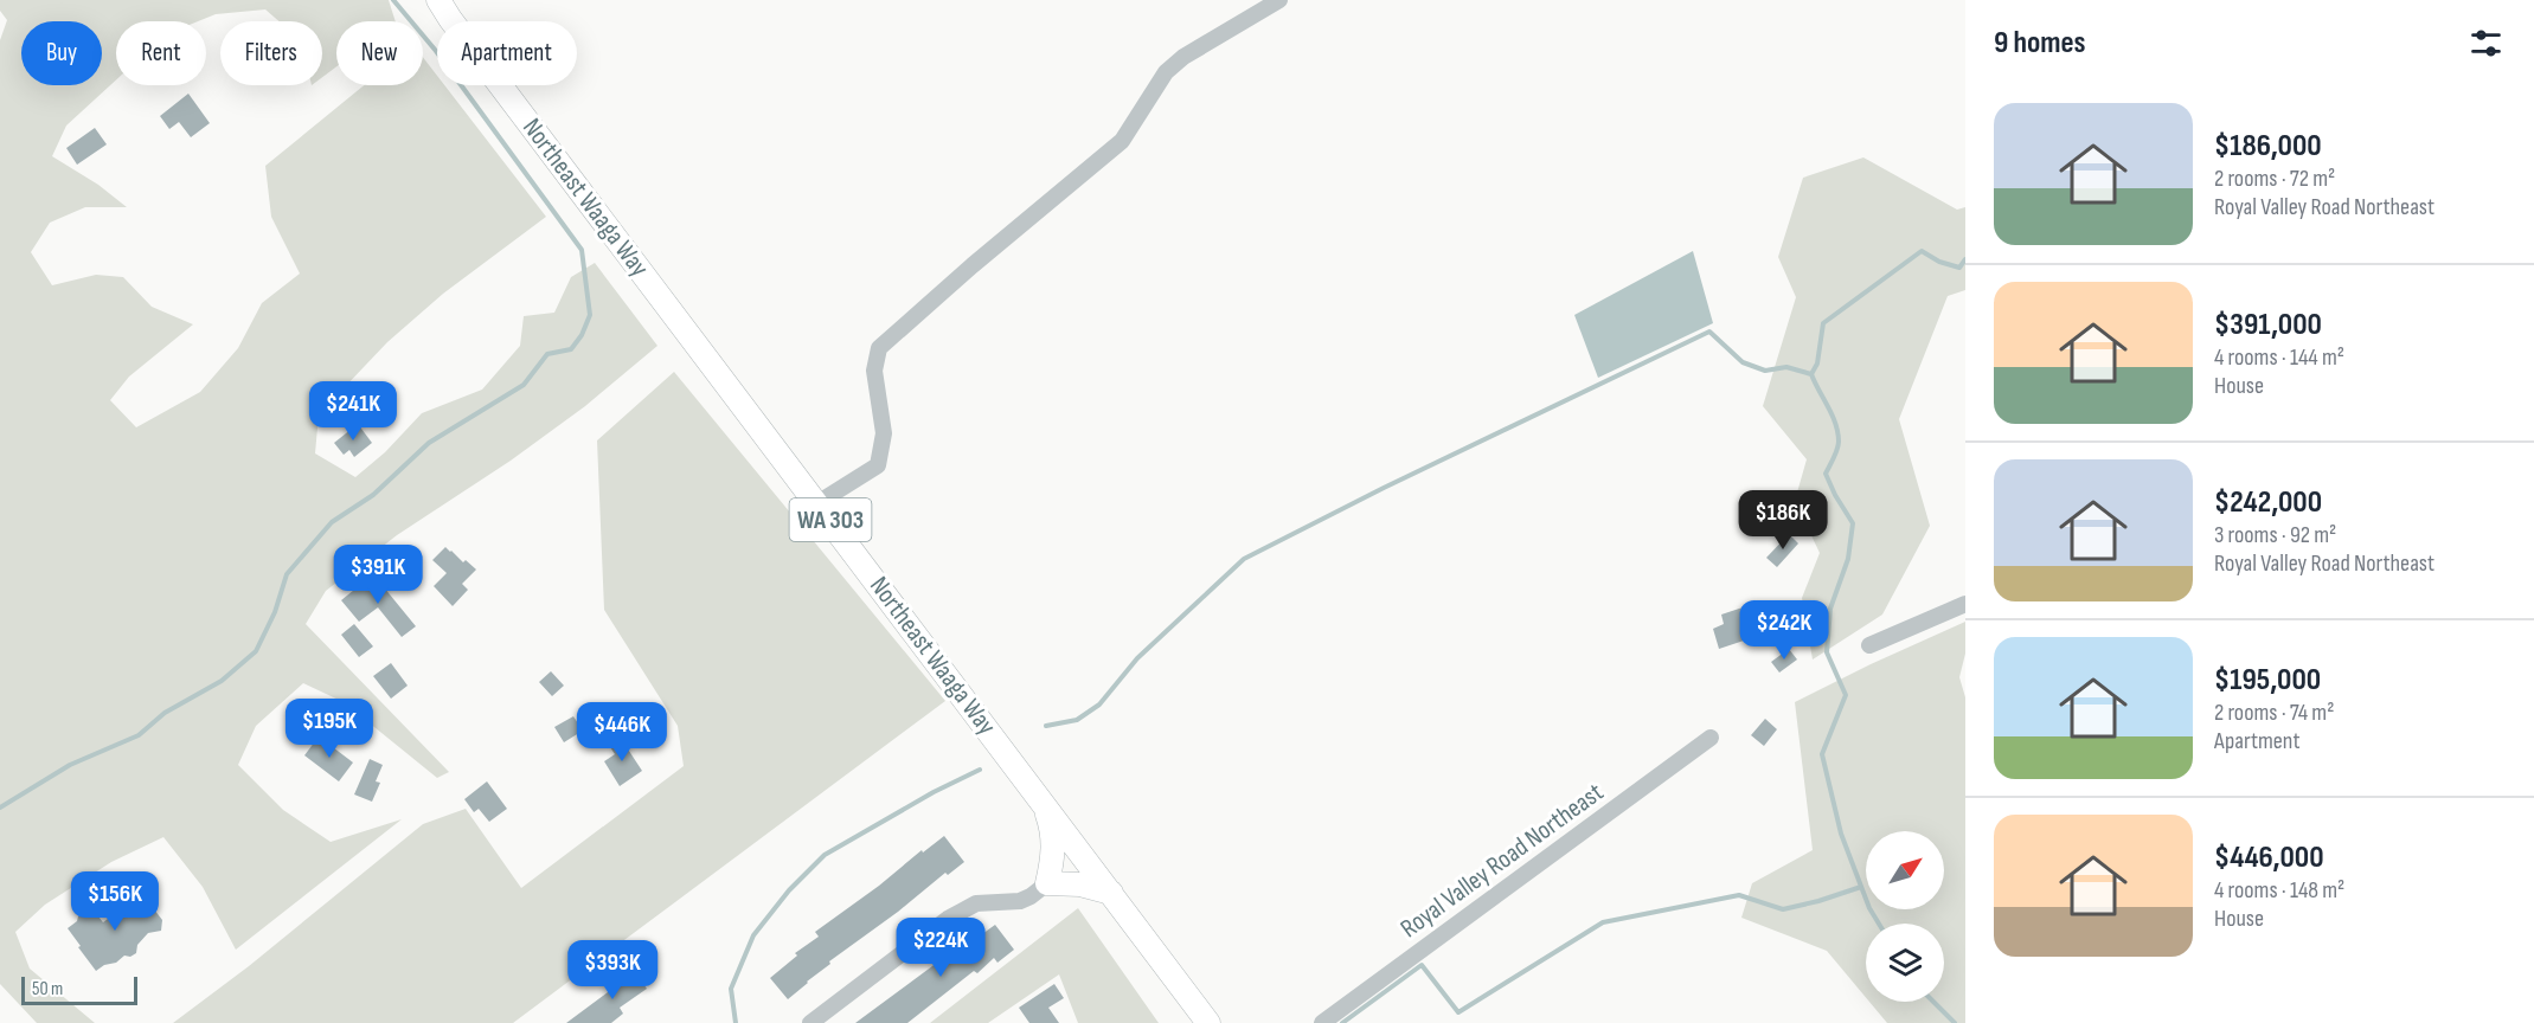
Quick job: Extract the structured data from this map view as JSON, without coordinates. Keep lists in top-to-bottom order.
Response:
{
  "streets": {
    "highway": ["Northeast Waaga Way", "WA 303"],
    "street": ["Royal Valley Road Northeast"]
  },
  "crossings": [
    ["Northeast Waaga Way", "WA 303"]
  ],
  "scale_bar": "50 m",
  "north": "top right",
  "page": {
    "heading": "9 homes",
    "chip": [
      "Buy",
      "Rent",
      "Filters",
      "New",
      "Apartment"
    ],
    "list": [
      {
        "name": "$186,000",
        "note": "2 rooms · 72 m² · Royal Valley Road Northeast"
      },
      {
        "name": "$391,000",
        "note": "4 rooms · 144 m² · House"
      },
      {
        "name": "$242,000",
        "note": "3 rooms · 92 m² · Royal Valley Road Northeast"
      },
      {
        "name": "$195,000",
        "note": "2 rooms · 74 m² · Apartment"
      },
      {
        "name": "$446,000",
        "note": "4 rooms · 148 m² · House"
      }
    ],
    "price": [
      "$241K",
      "$186K",
      "$391K",
      "$242K",
      "$195K",
      "$446K",
      "$156K",
      "$224K",
      "$393K"
    ],
    "scale": "50 m"
  }
}
